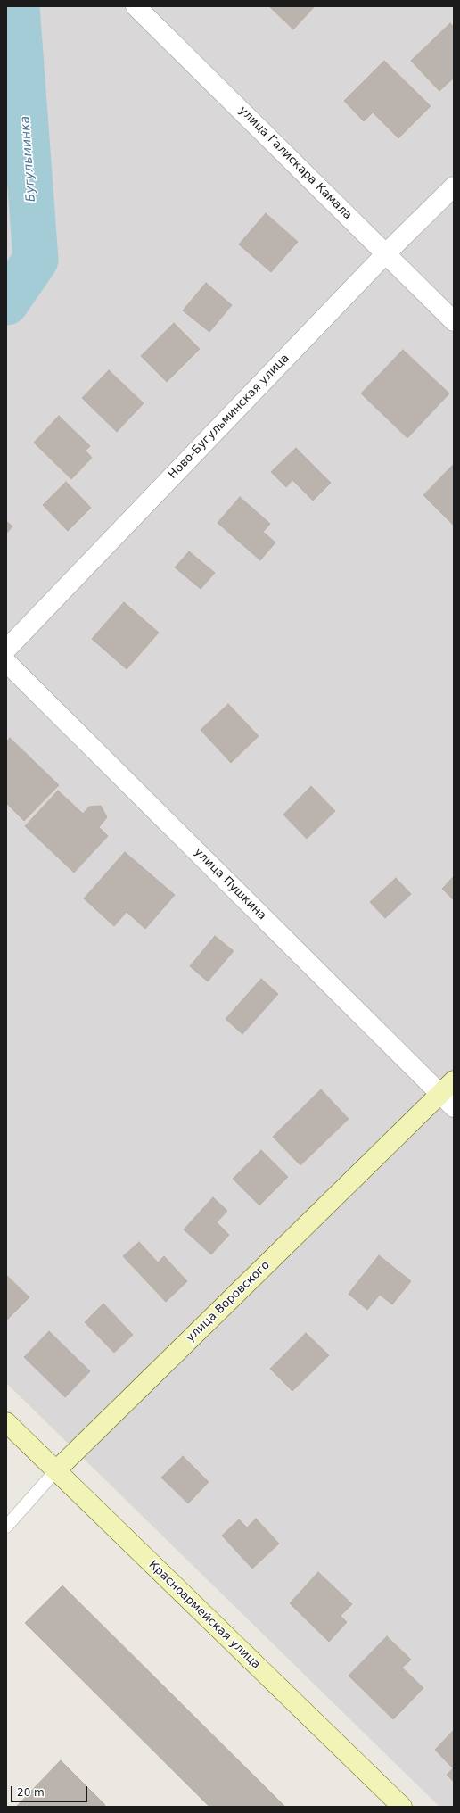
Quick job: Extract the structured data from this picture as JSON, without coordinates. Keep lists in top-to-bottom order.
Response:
{
  "streets": {
    "street": [
      "улица Галискара Камала",
      "Ново-Бугульминская улица",
      "улица Пушкина",
      "улица Воровского",
      "Красноармейская улица"
    ]
  },
  "crossings": [
    ["улица Галискара Камала", "Ново-Бугульминская улица"],
    ["улица Пушкина", "улица Воровского"],
    ["улица Воровского", "Красноармейская улица"]
  ],
  "water": ["Бугульминка"],
  "scale_bar": "20 m"
}
